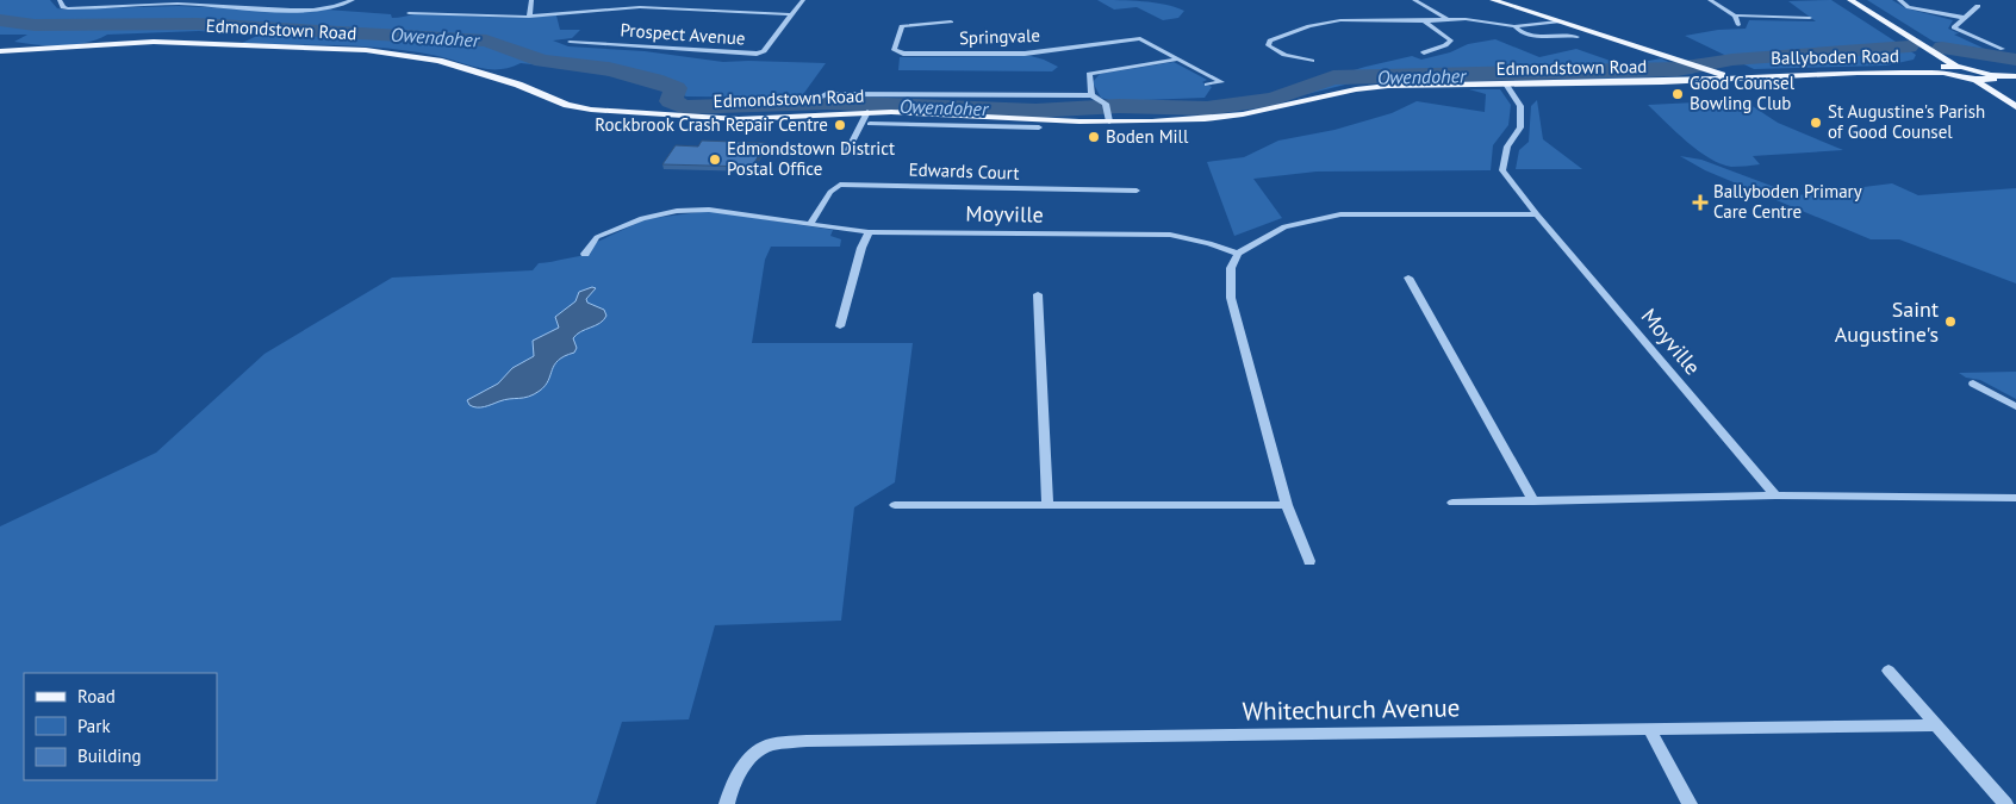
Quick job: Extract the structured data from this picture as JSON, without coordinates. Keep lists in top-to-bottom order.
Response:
{
  "streets": {
    "main road": ["Edmondstown Road", "Ballyboden Road"],
    "street": [
      "Prospect Avenue",
      "Springvale",
      "Edwards Court",
      "Moyville",
      "Whitechurch Avenue"
    ]
  },
  "crossings": [
    ["Edmondstown Road", "Ballyboden Road"],
    ["Edmondstown Road", "Moyville"],
    ["Edwards Court", "Moyville"]
  ],
  "water": ["Owendoher"],
  "places": {
    "other": [
      "Good Counsel Bowling Club",
      "St Augustine's Parish of Good Counsel",
      "Rockbrook Crash Repair Centre",
      "Boden Mill",
      "Edmondstown District Postal Office",
      "Saint Augustine's"
    ],
    "health": ["Ballyboden Primary Care Centre"]
  },
  "legend": ["Road", "Park", "Building"]
}
